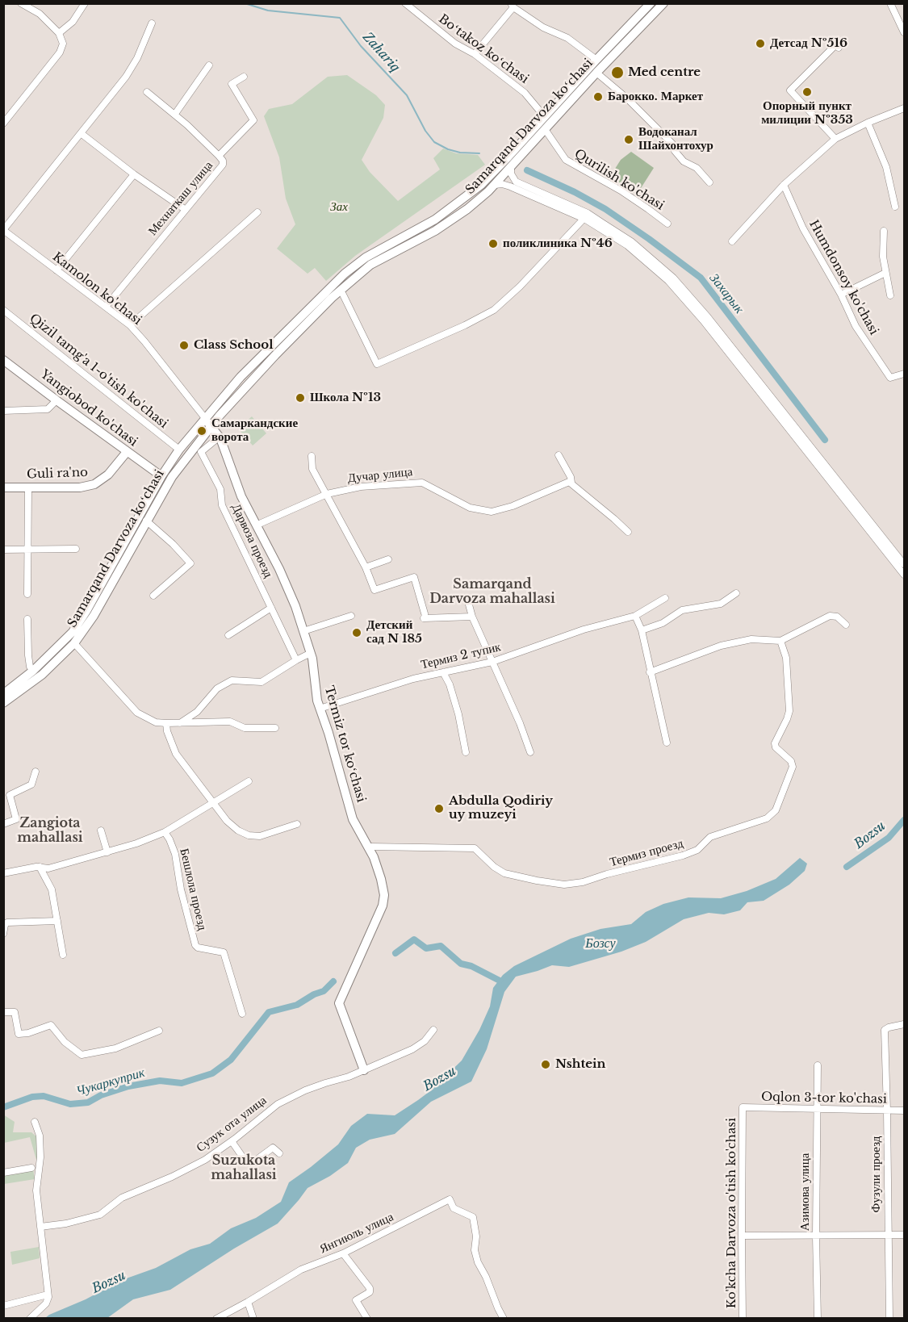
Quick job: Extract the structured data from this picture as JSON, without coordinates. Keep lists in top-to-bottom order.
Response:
{
  "streets": {
    "main road": [
      "Samarqand Darvoza koʻchasi",
      "Yangiobod ko'chasi",
      "Guli ra'no",
      "Termiz tor koʻchasi"
    ],
    "street": [
      "Boʻtakoz koʻchasi",
      "Qurilish ko'chasi",
      "Мехнаткаш улица",
      "Humdonsoy ko'chasi",
      "Kamolon ko'chasi",
      "Qizil tamg'a 1-o'tish ko'chasi",
      "Дучар улица",
      "Дарвоза проезд",
      "Термиз 2 тупик",
      "Термиз проезд",
      "Бешлола проезд",
      "Oqlon 3-tor ko'chasi",
      "Сузук ота улица",
      "Фузули проезд",
      "Азимова улица",
      "Ko'kcha Darvoza o'tish ko'chasi",
      "Янгиюль улица"
    ]
  },
  "crossings": [
    ["Boʻtakoz koʻchasi", "Samarqand Darvoza koʻchasi"],
    ["Samarqand Darvoza koʻchasi", "Qurilish ko'chasi"],
    ["Samarqand Darvoza koʻchasi", "Kamolon ko'chasi"],
    ["Samarqand Darvoza koʻchasi", "Qizil tamg'a 1-o'tish ko'chasi"],
    ["Samarqand Darvoza koʻchasi", "Yangiobod ko'chasi"],
    ["Samarqand Darvoza koʻchasi", "Termiz tor koʻchasi"],
    ["Мехнаткаш улица", "Kamolon ko'chasi"],
    ["Kamolon ko'chasi", "Termiz tor koʻchasi"],
    ["Yangiobod ko'chasi", "Guli ra'no"],
    ["Дучар улица", "Termiz tor koʻchasi"],
    ["Дарвоза проезд", "Termiz tor koʻchasi"],
    ["Термиз 2 тупик", "Termiz tor koʻchasi"],
    ["Termiz tor koʻchasi", "Термиз проезд"],
    ["Termiz tor koʻchasi", "Сузук ота улица"],
    ["Oqlon 3-tor ko'chasi", "Фузули проезд"],
    ["Oqlon 3-tor ko'chasi", "Азимова улица"],
    ["Oqlon 3-tor ko'chasi", "Ko'kcha Darvoza o'tish ko'chasi"]
  ],
  "districts": ["Samarqand Darvoza mahallasi", "Zangiota mahallasi", "Suzukota mahallasi"],
  "water": [
    "Zahariq",
    "Захарык",
    "Bozsu",
    "Бозсу",
    "Чукаркуприк"
  ],
  "parks": ["Зах"],
  "places": [
    "Детсад №516",
    "Med centre",
    "Опорный пункт милиции №353",
    "Барокко. Маркет",
    "Водоканал Шайхонтохур",
    "поликлиника №46",
    "Class School",
    "Школа №13",
    "Самаркандские ворота",
    "Детский сад N 185",
    "Abdulla Qodiriy uy muzeyi",
    "Nshtein"
  ]
}
